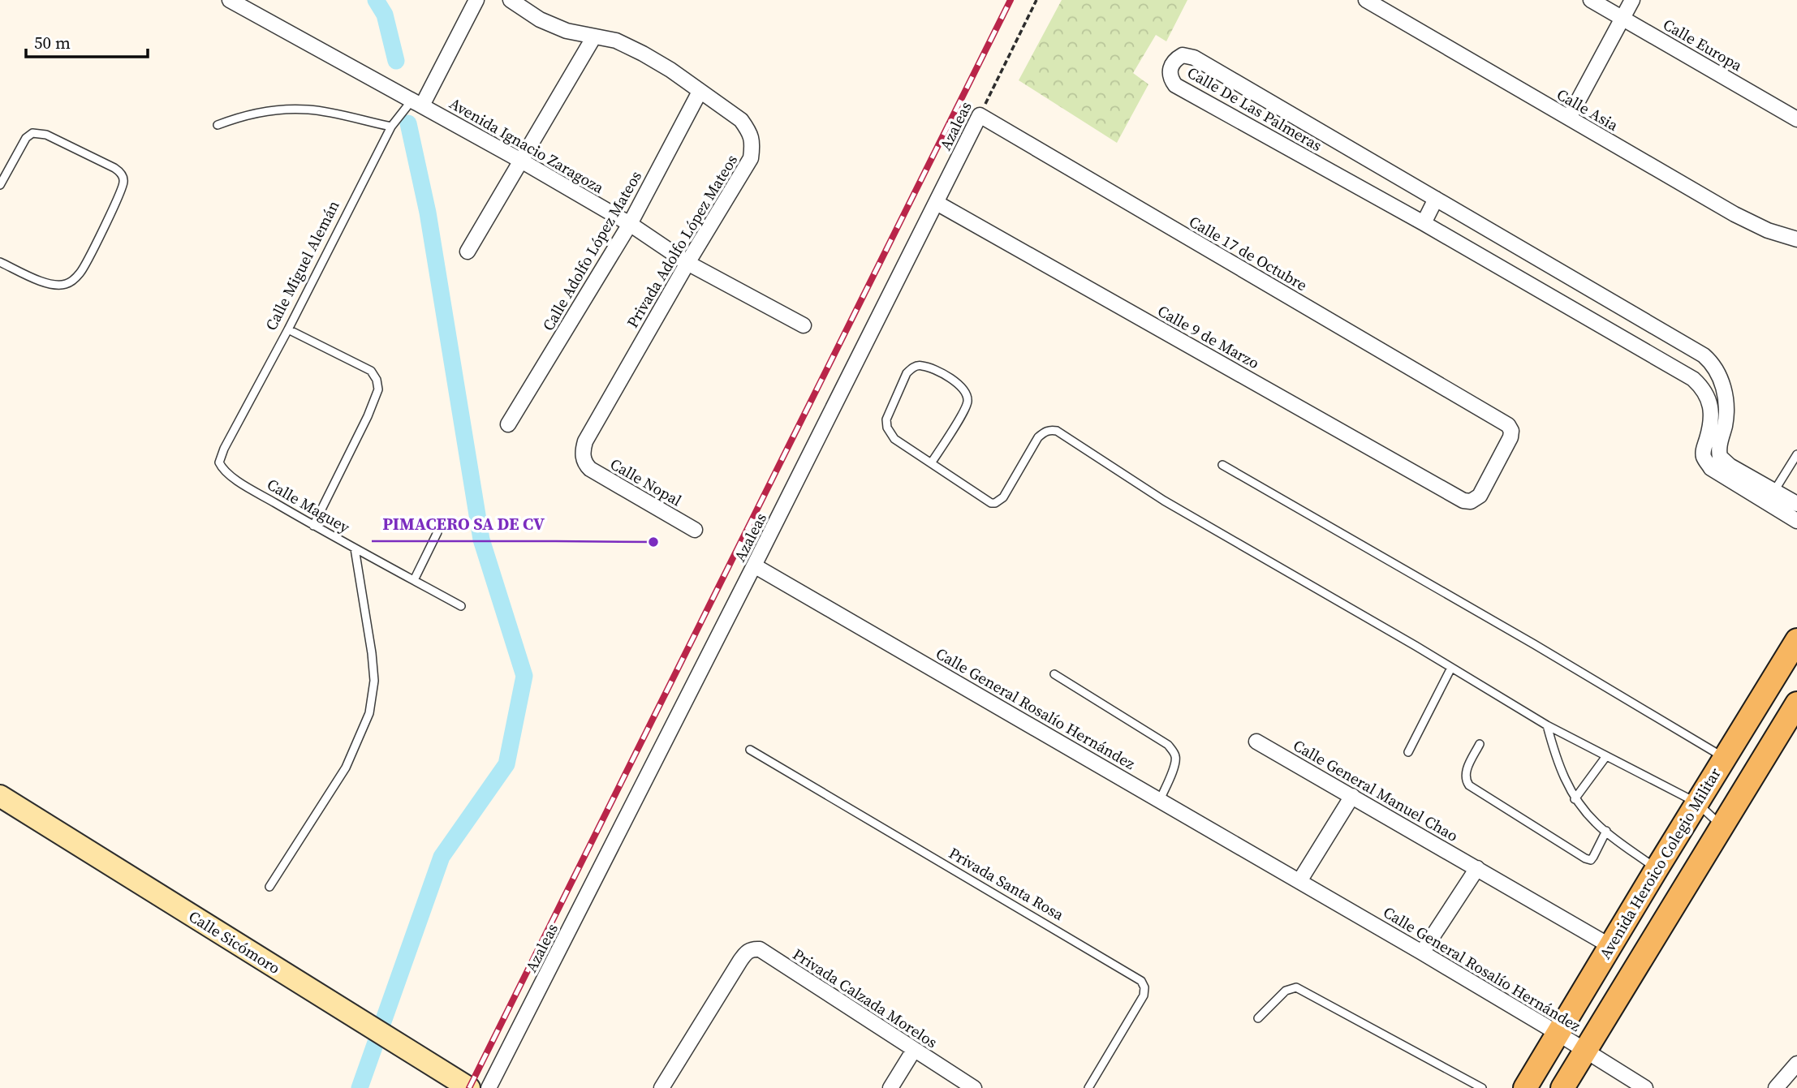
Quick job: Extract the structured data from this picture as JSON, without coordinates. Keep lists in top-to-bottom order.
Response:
{
  "streets": {
    "main road": ["Avenida Heroico Colegio Militar"],
    "street": [
      "Calle Europa",
      "Calle De Las Palmeras",
      "Calle Asia",
      "Azaleas",
      "Avenida Ignacio Zaragoza",
      "Privada Adolfo López Mateos",
      "Calle Adolfo López Mateos",
      "Calle 17 de Octubre",
      "Calle Miguel Alemán",
      "Calle 9 de Marzo",
      "Calle Nopal",
      "Calle General Rosalío Hernández",
      "Calle General Manuel Chao",
      "Calle Sicómoro",
      "Privada Calzada Morelos"
    ],
    "lane": ["Calle Maguey", "Privada Santa Rosa"]
  },
  "crossings": [
    ["Azaleas", "Calle 17 de Octubre"],
    ["Azaleas", "Calle 9 de Marzo"],
    ["Azaleas", "Calle General Rosalío Hernández"],
    ["Avenida Ignacio Zaragoza", "Privada Adolfo López Mateos"],
    ["Avenida Ignacio Zaragoza", "Calle Adolfo López Mateos"],
    ["Avenida Ignacio Zaragoza", "Calle Miguel Alemán"],
    ["Privada Adolfo López Mateos", "Calle Adolfo López Mateos"],
    ["Privada Adolfo López Mateos", "Calle Nopal"],
    ["Calle 17 de Octubre", "Calle 9 de Marzo"],
    ["Calle Miguel Alemán", "Calle Maguey"],
    ["Calle General Rosalío Hernández", "Avenida Heroico Colegio Militar"],
    ["Calle General Manuel Chao", "Avenida Heroico Colegio Militar"]
  ],
  "places": ["PIMACERO SA DE CV"],
  "scale_bar": "50 m"
}
